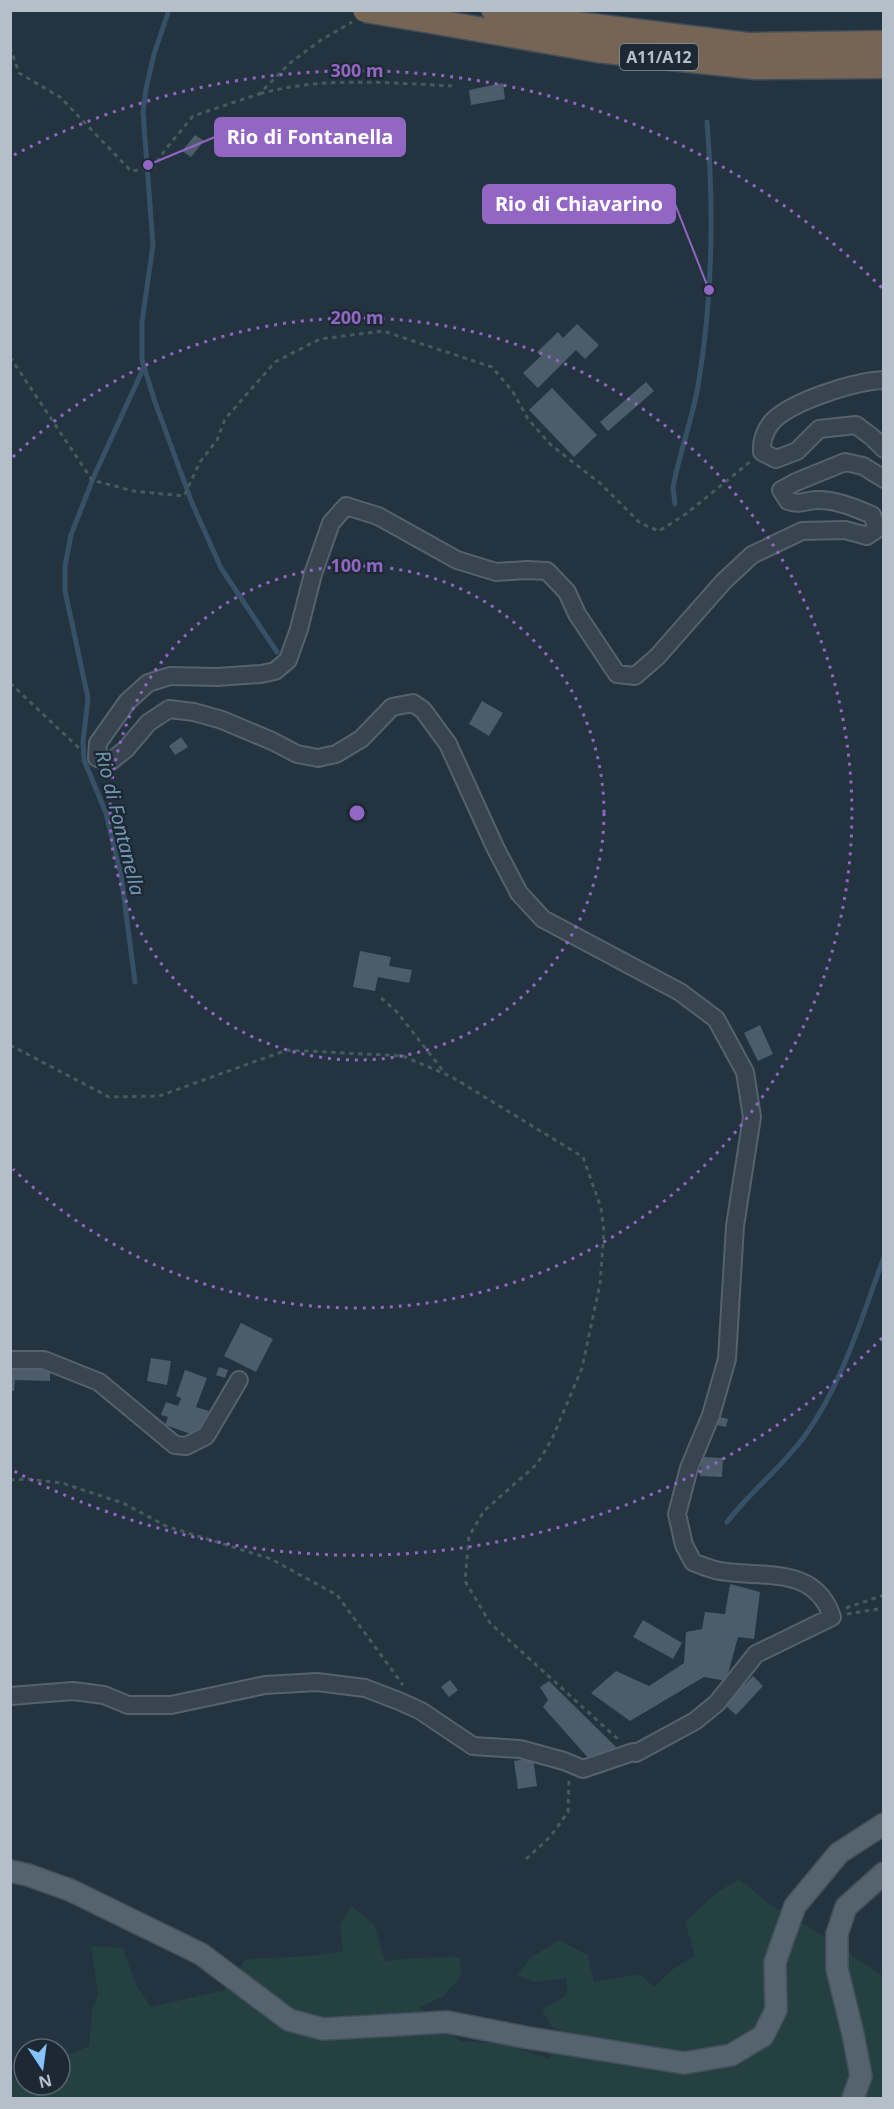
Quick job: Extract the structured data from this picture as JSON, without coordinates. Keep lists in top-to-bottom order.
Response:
{
  "streets": {
    "highway": ["A11/A12"]
  },
  "water": ["Rio di Fontanella"],
  "places": ["Rio di Fontanella", "Rio di Chiavarino"],
  "north": "bottom",
  "rings": ["300 m", "200 m", "100 m"]
}
